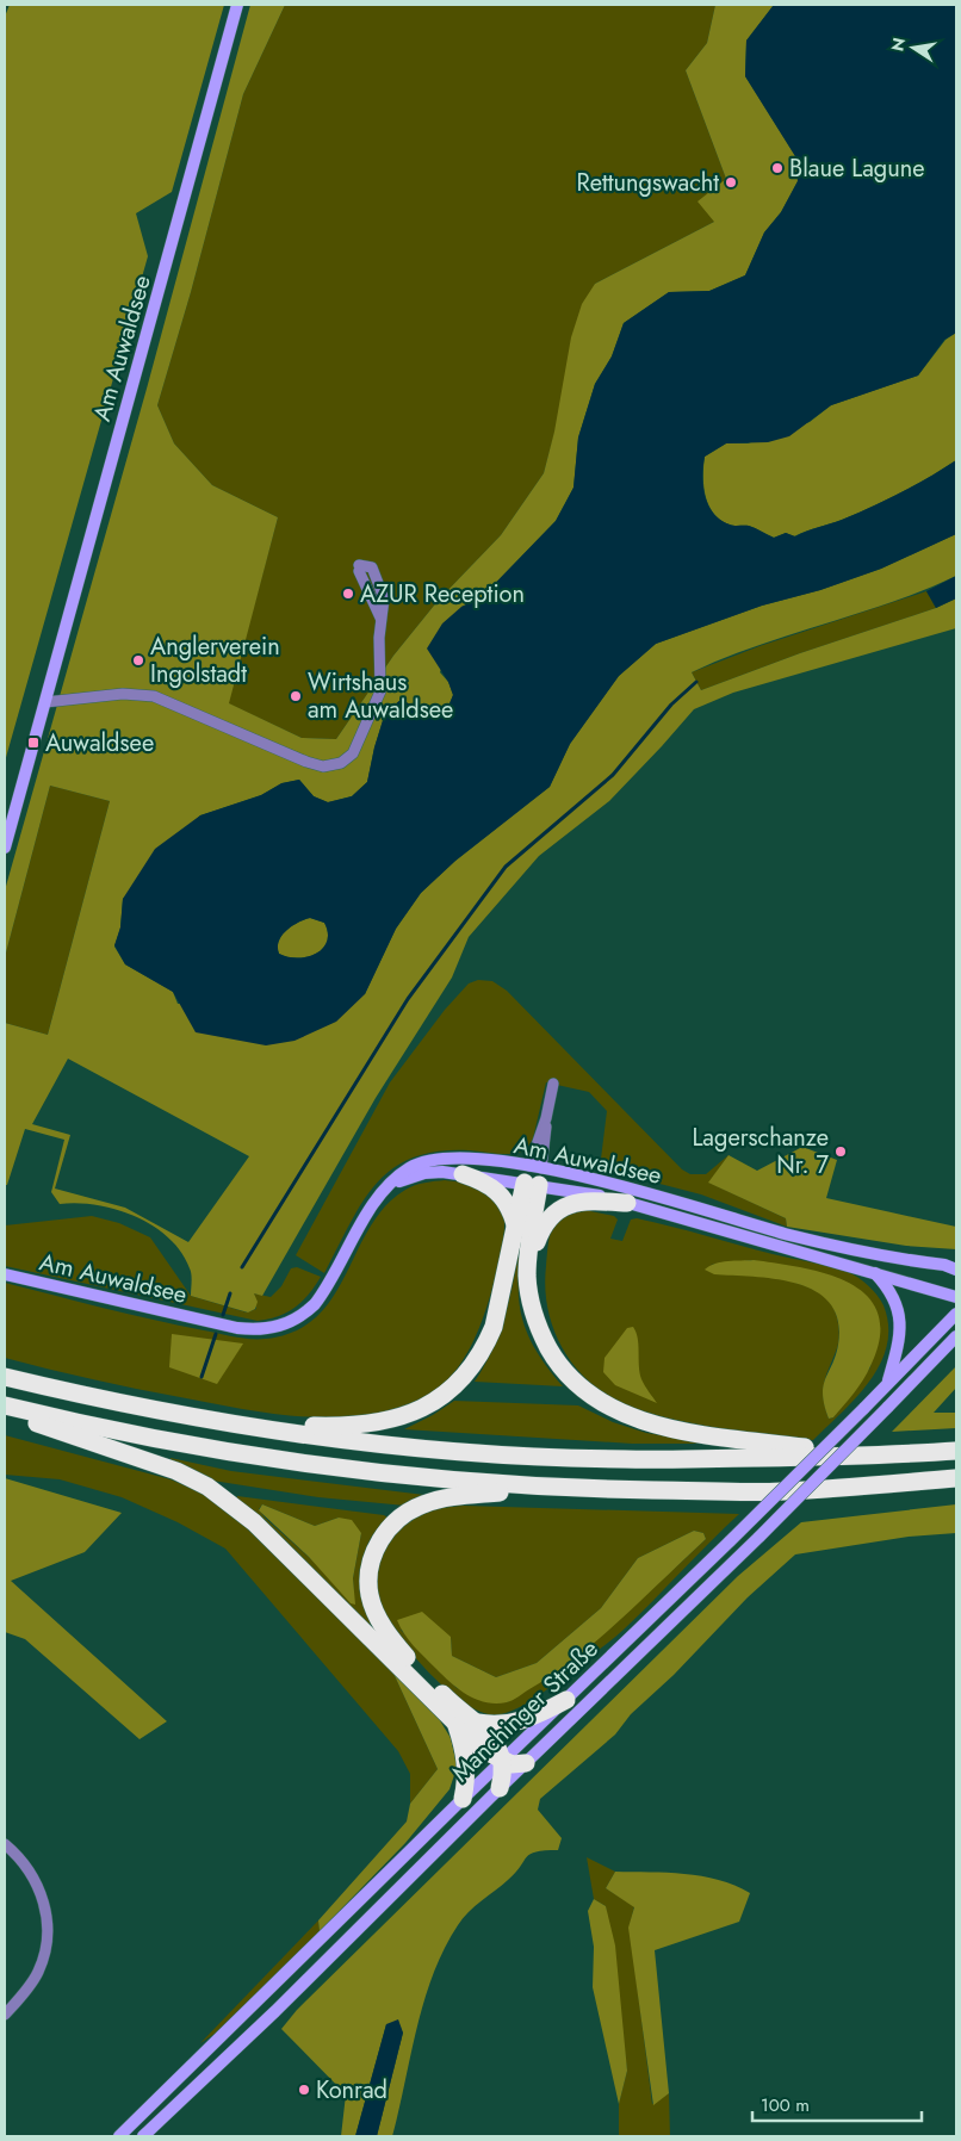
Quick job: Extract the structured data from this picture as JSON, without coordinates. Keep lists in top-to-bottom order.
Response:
{
  "streets": {
    "main road": ["Am Auwaldsee", "Manchinger Straße"]
  },
  "places": {
    "other": [
      "Blaue Lagune",
      "Rettungswacht",
      "AZUR Reception",
      "Anglerverein Ingolstadt",
      "Wirtshaus am Auwaldsee",
      "Lagerschanze Nr. 7",
      "Konrad"
    ],
    "transit": ["Auwaldsee"]
  },
  "scale_bar": "100 m",
  "north": "left"
}
